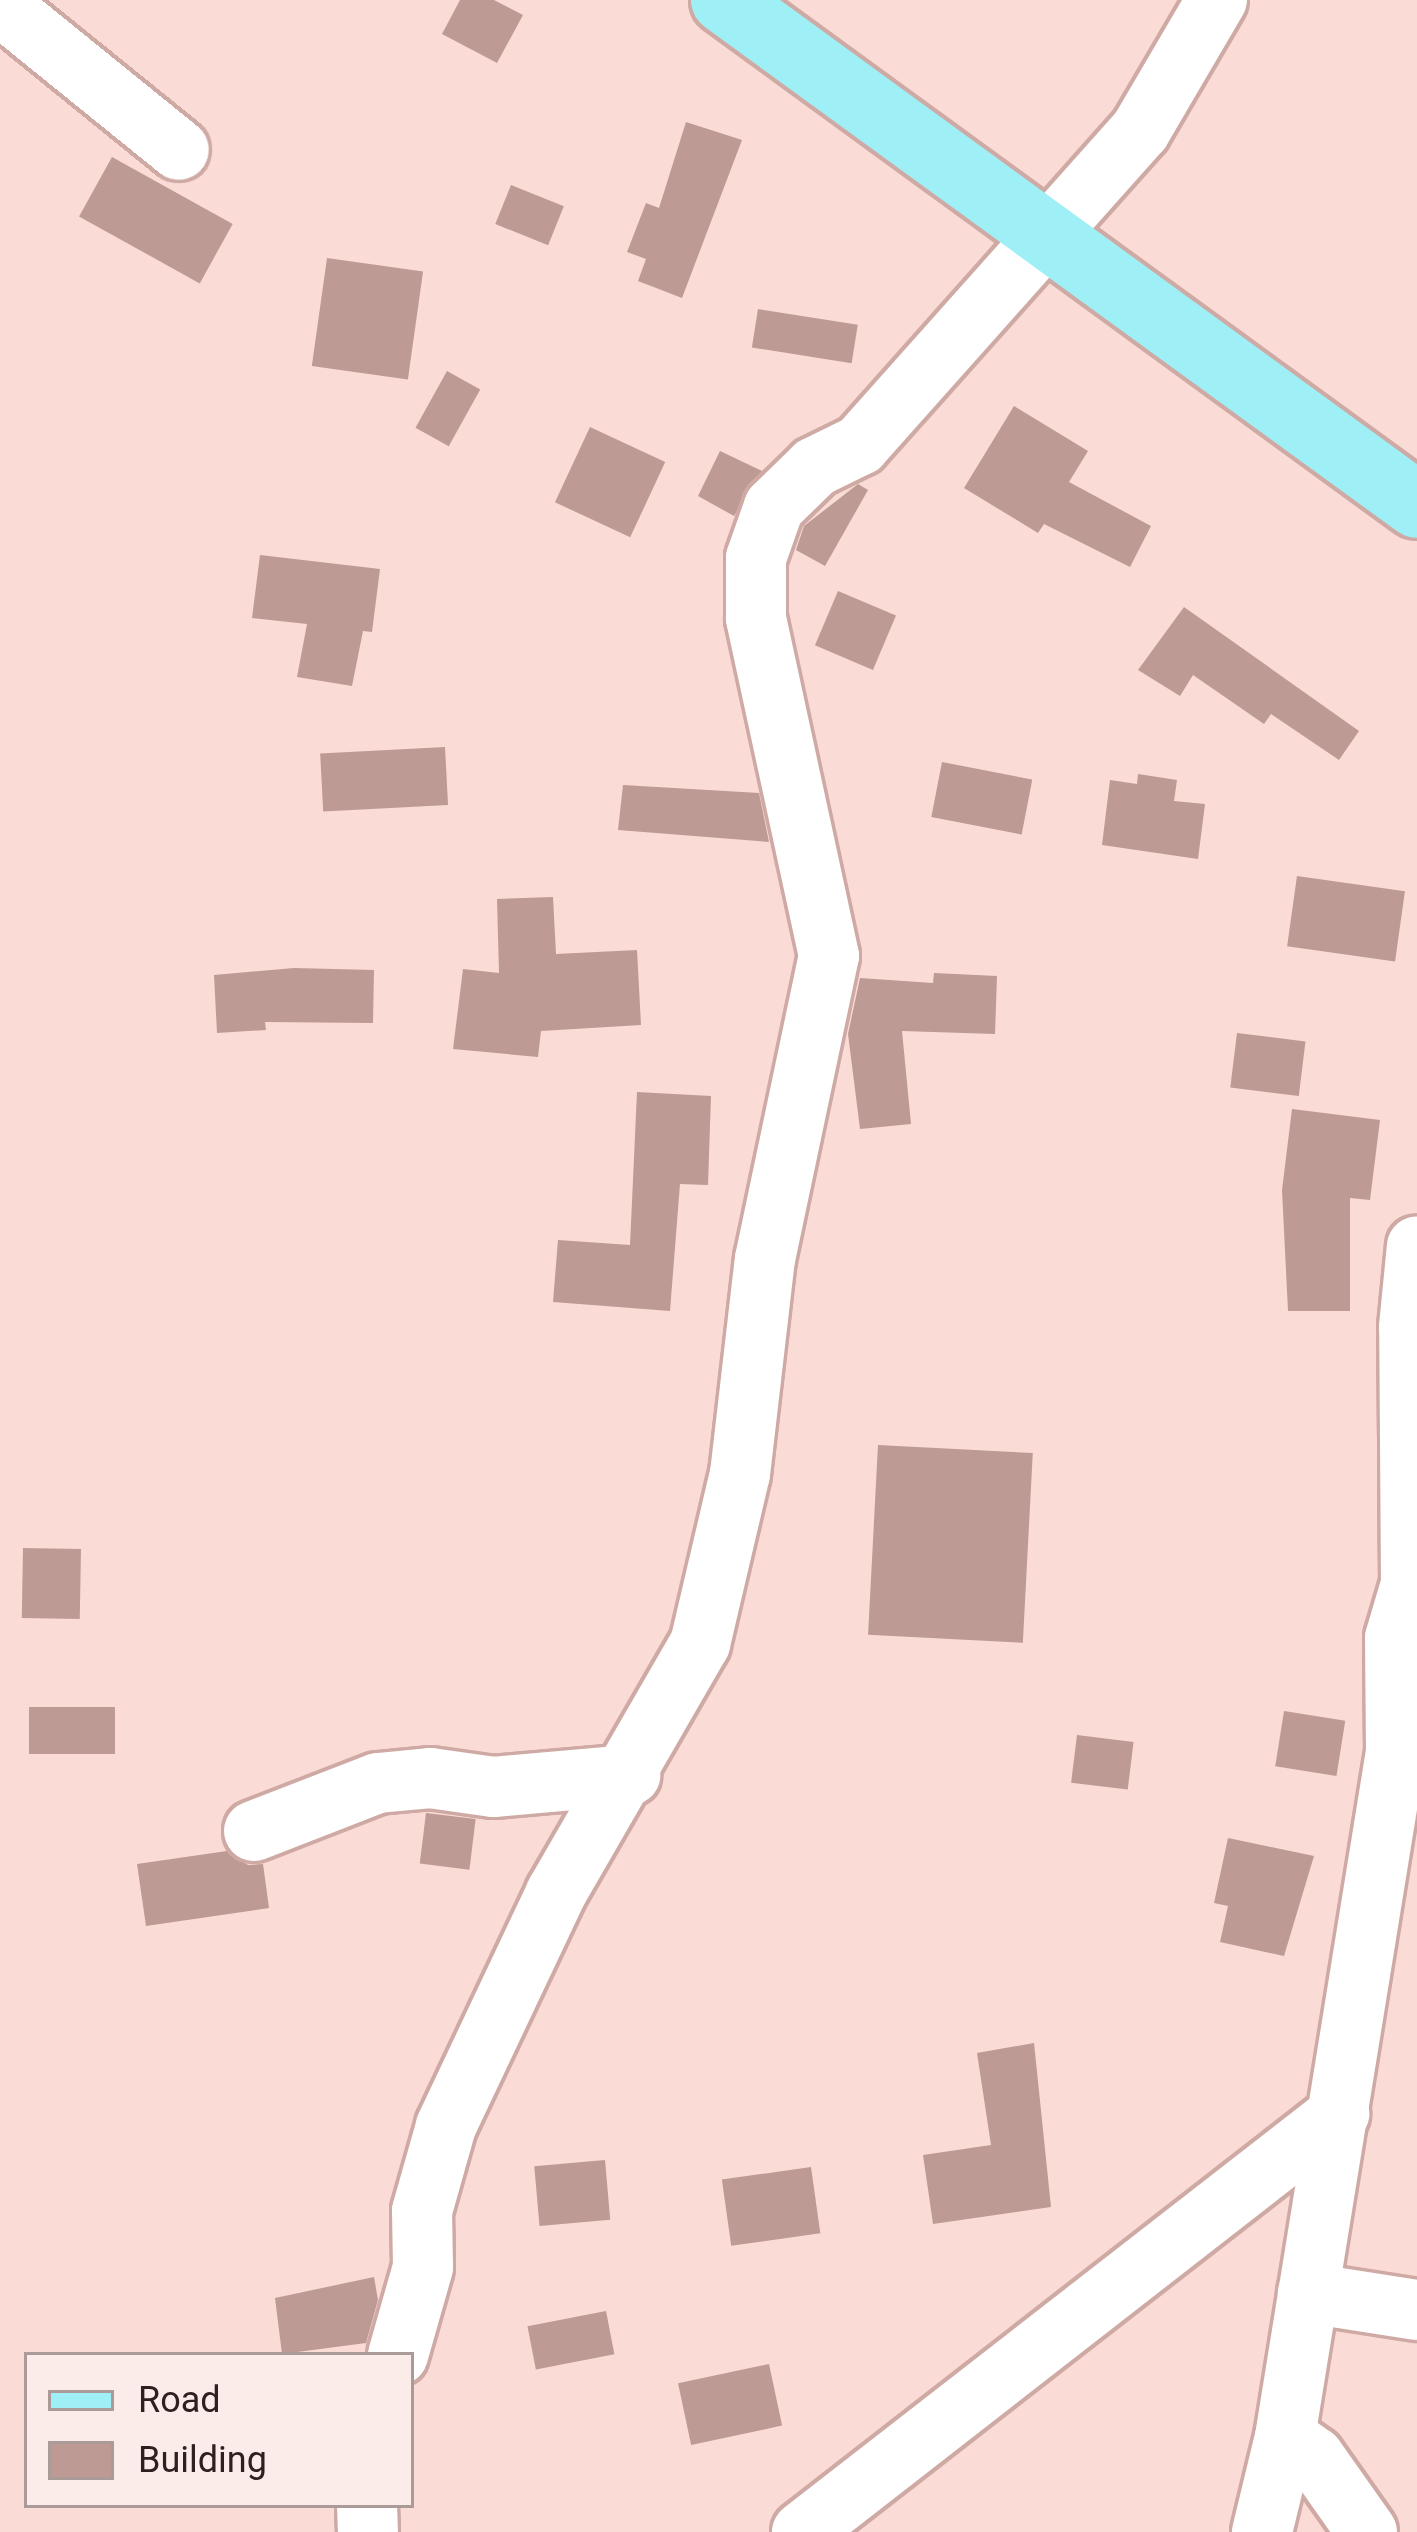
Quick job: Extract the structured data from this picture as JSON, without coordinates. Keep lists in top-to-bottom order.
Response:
{
  "legend": ["Road", "Building"]
}
